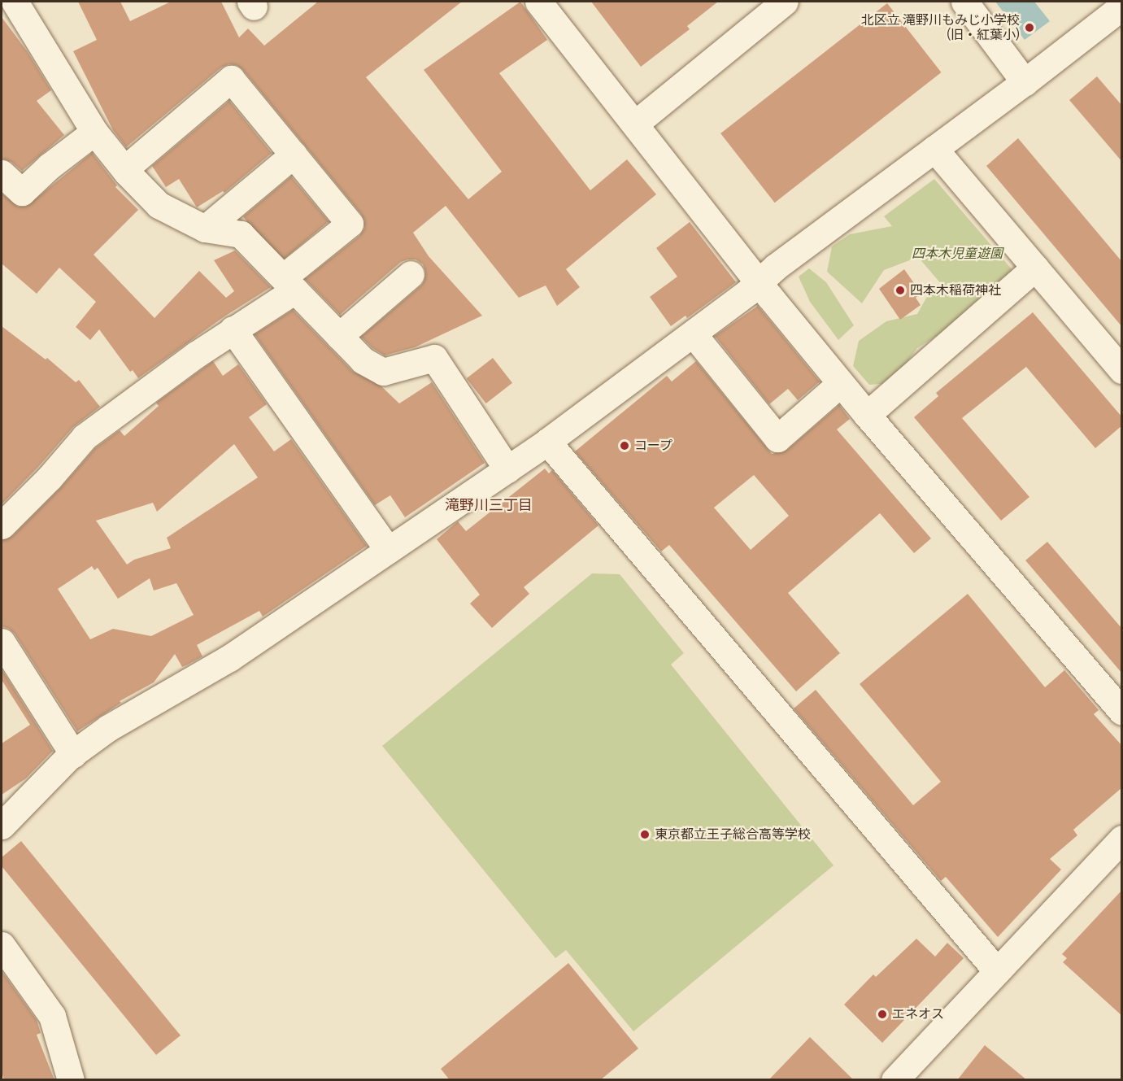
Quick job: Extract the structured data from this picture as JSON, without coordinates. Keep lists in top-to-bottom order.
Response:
{
  "districts": ["滝野川三丁目"],
  "parks": ["四本木児童遊園"],
  "places": [
    "北区立 滝野川もみじ小学校 (旧・紅葉小)",
    "四本木稲荷神社",
    "コープ",
    "東京都立王子総合高等学校",
    "エネオス"
  ]
}
